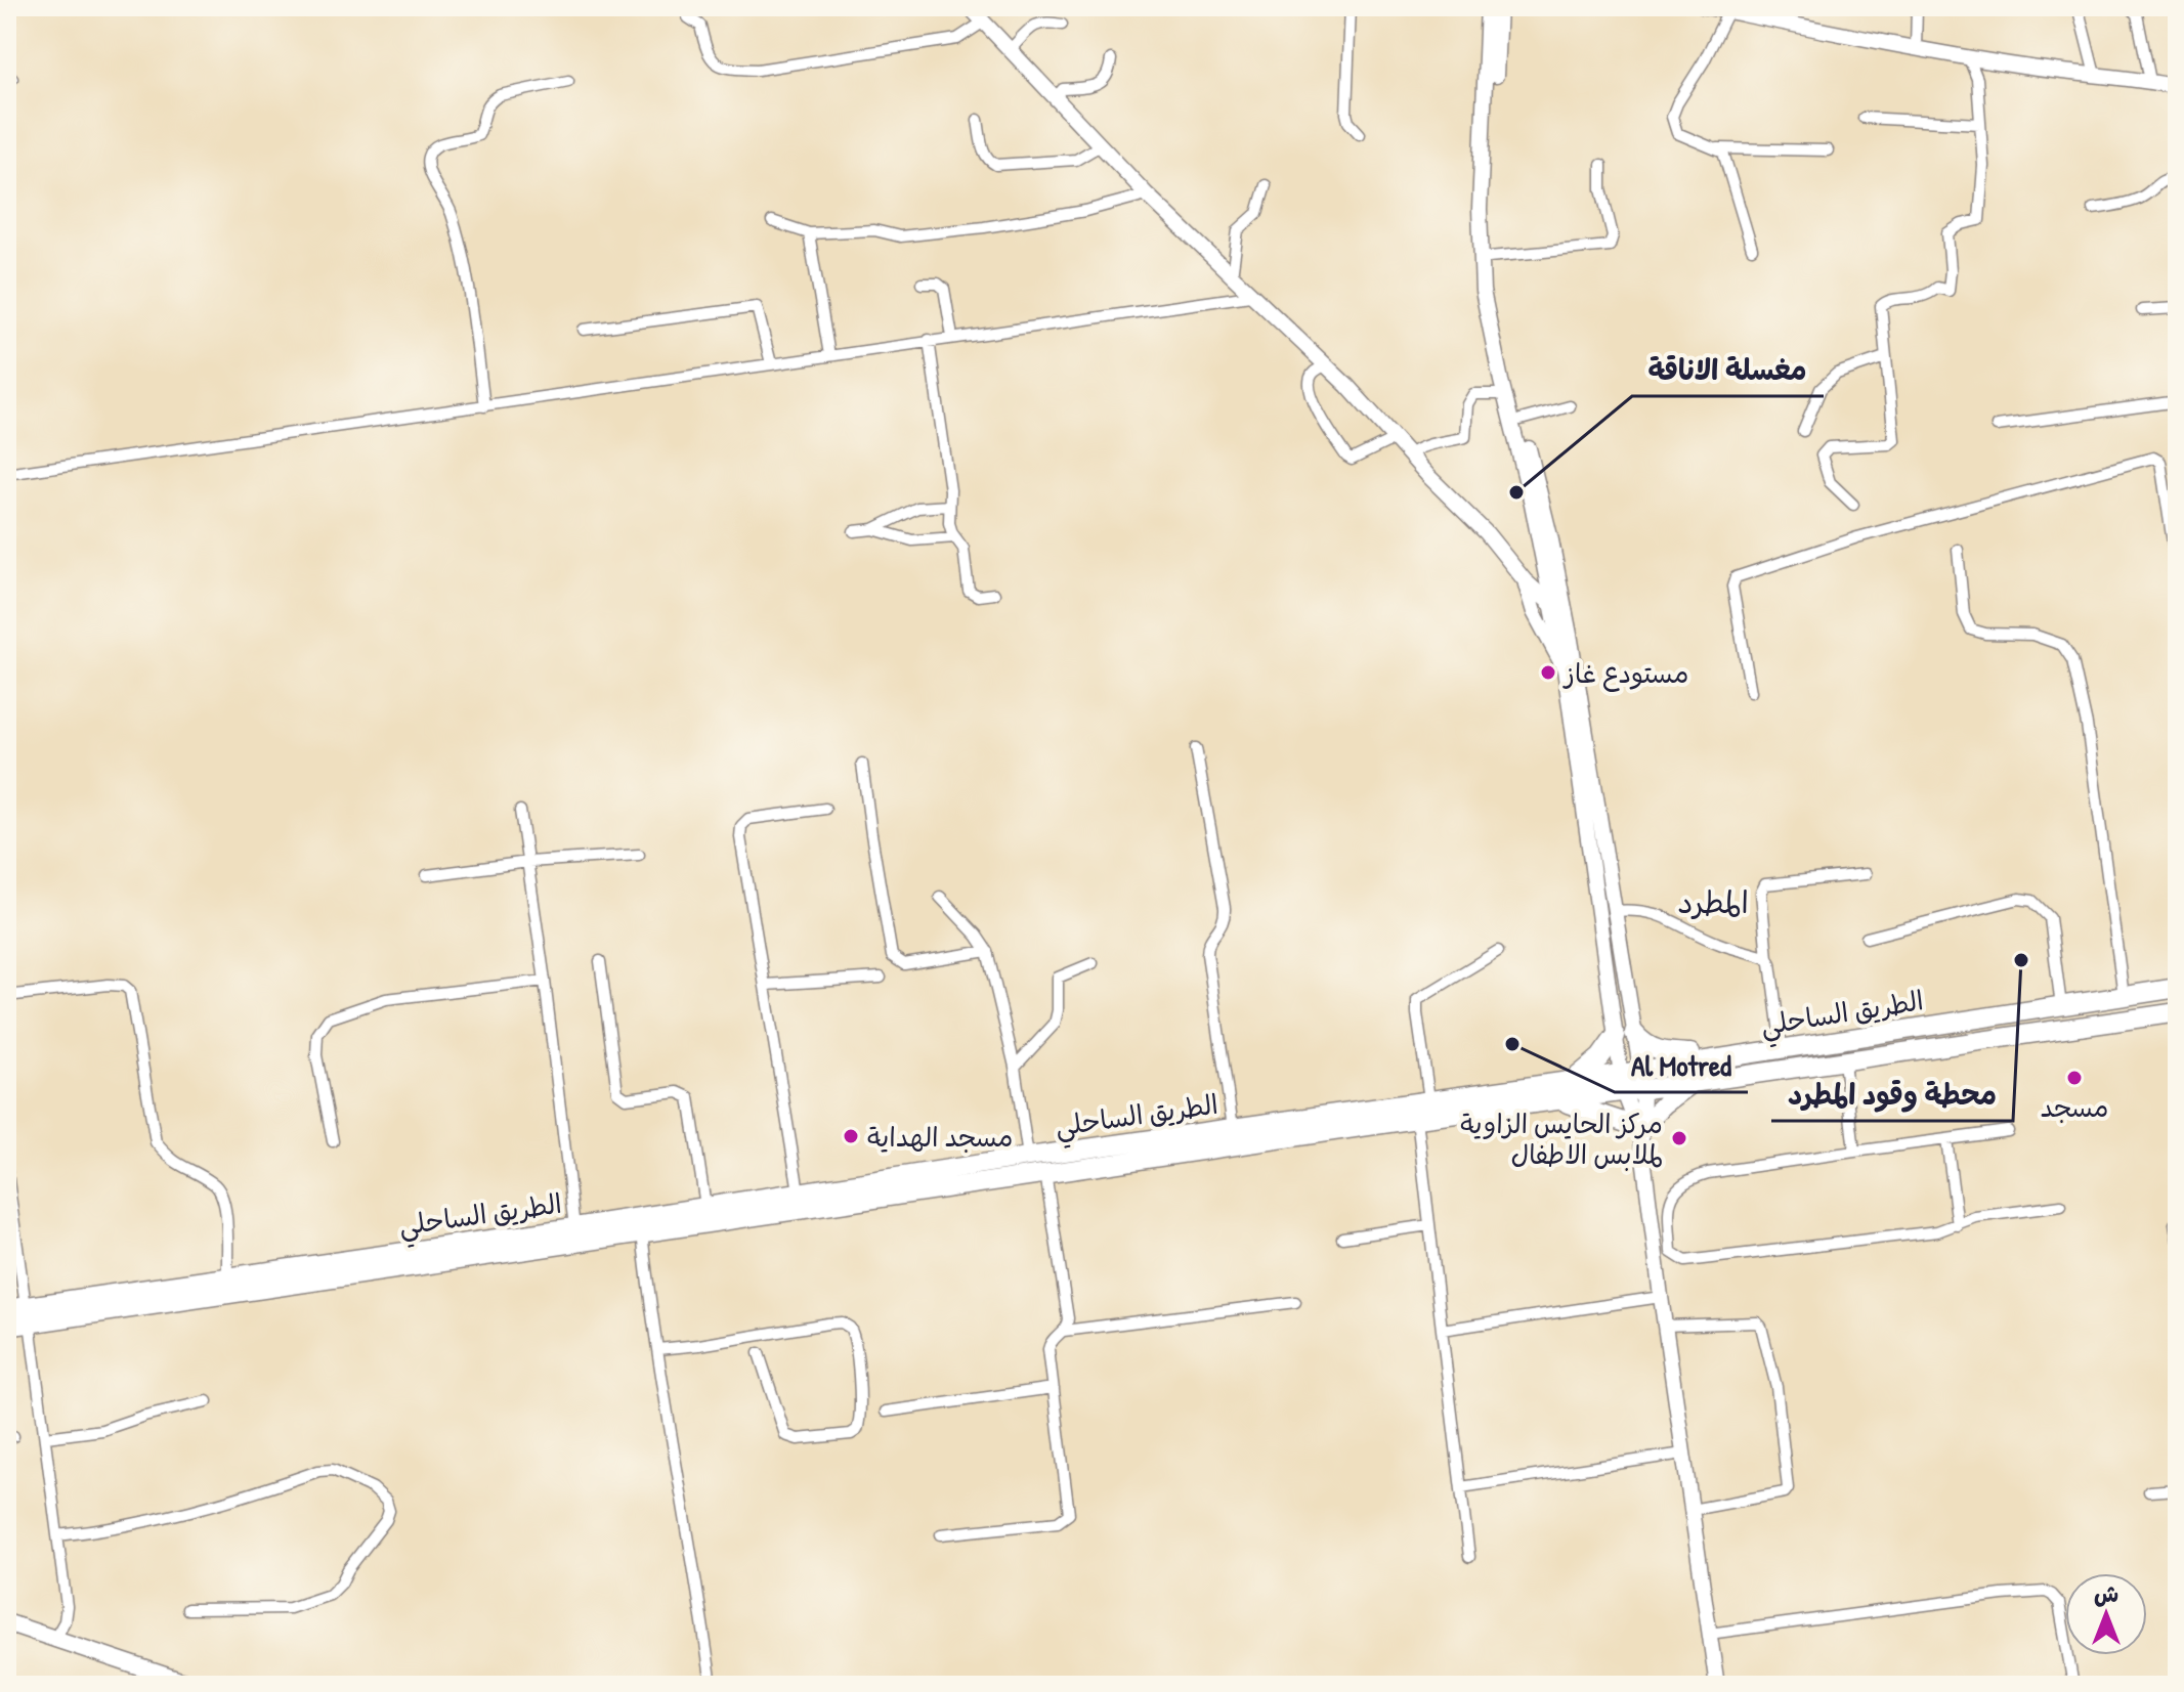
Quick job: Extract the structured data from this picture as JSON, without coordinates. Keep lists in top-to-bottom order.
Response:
{
  "streets": {
    "highway": ["الطريق الساحلي"]
  },
  "districts": ["المطرد"],
  "places": [
    "مغسلة الاناقة",
    "مستودع غاز",
    "محطة وقود المطرد",
    "Al Motred",
    "مسجد",
    "مسجد الهداية",
    "مركز الحايس الزاوية لملابس الاطفال"
  ],
  "north": "top"
}
